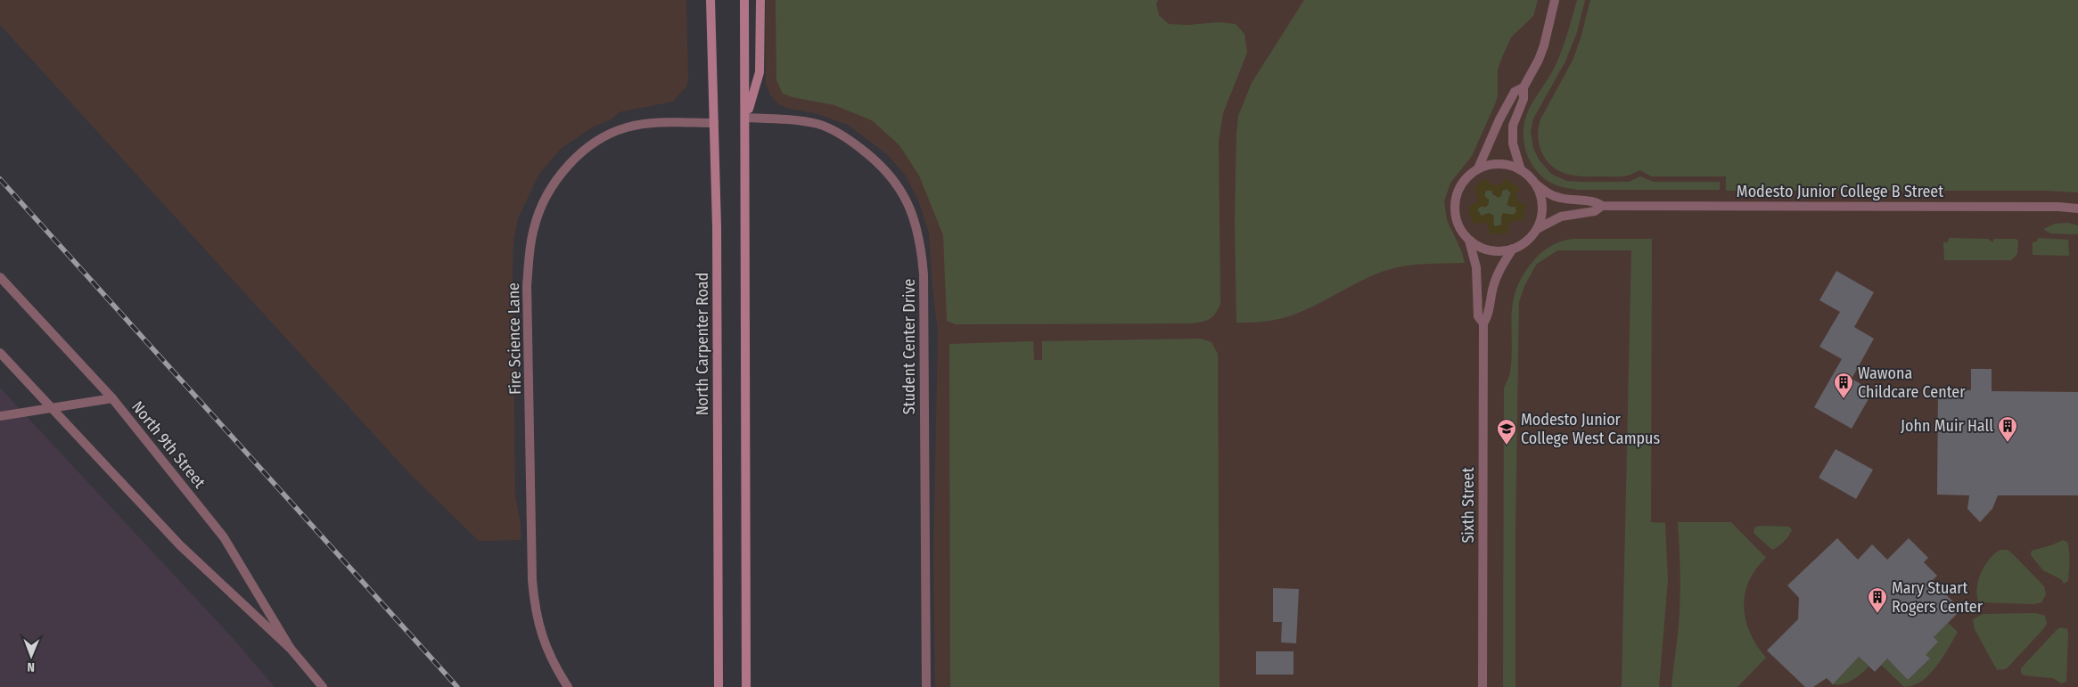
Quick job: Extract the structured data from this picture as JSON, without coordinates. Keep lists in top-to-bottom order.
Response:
{
  "streets": {
    "main road": ["North Carpenter Road"],
    "street": [
      "Modesto Junior College B Street",
      "Fire Science Lane",
      "Student Center Drive",
      "North 9th Street",
      "Sixth Street"
    ]
  },
  "crossings": [
    ["Modesto Junior College B Street", "Sixth Street"],
    ["Fire Science Lane", "North Carpenter Road"]
  ],
  "places": {
    "building": ["Wawona Childcare Center", "John Muir Hall", "Mary Stuart Rogers Center"],
    "school or university": ["Modesto Junior College West Campus"]
  },
  "north": "bottom"
}
